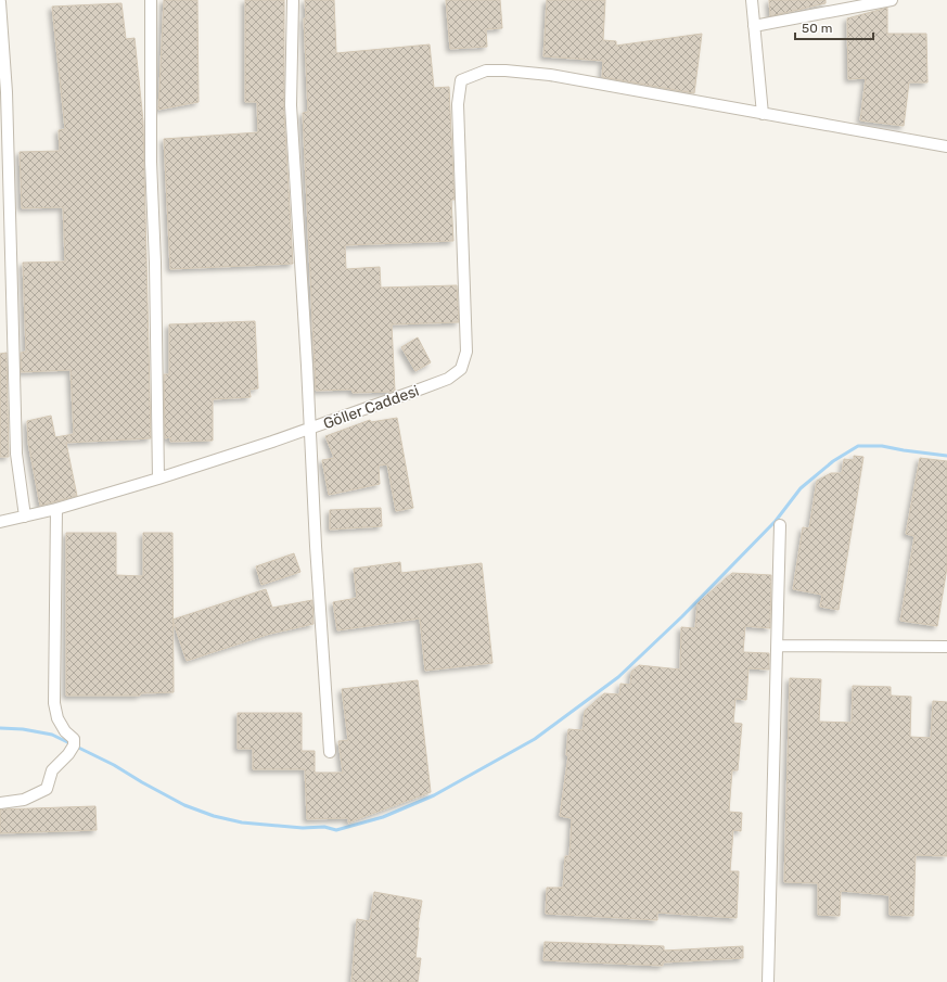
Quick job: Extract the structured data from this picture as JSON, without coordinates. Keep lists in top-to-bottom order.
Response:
{
  "streets": {
    "street": ["Göller Caddesi"]
  },
  "scale_bar": "50 m"
}
